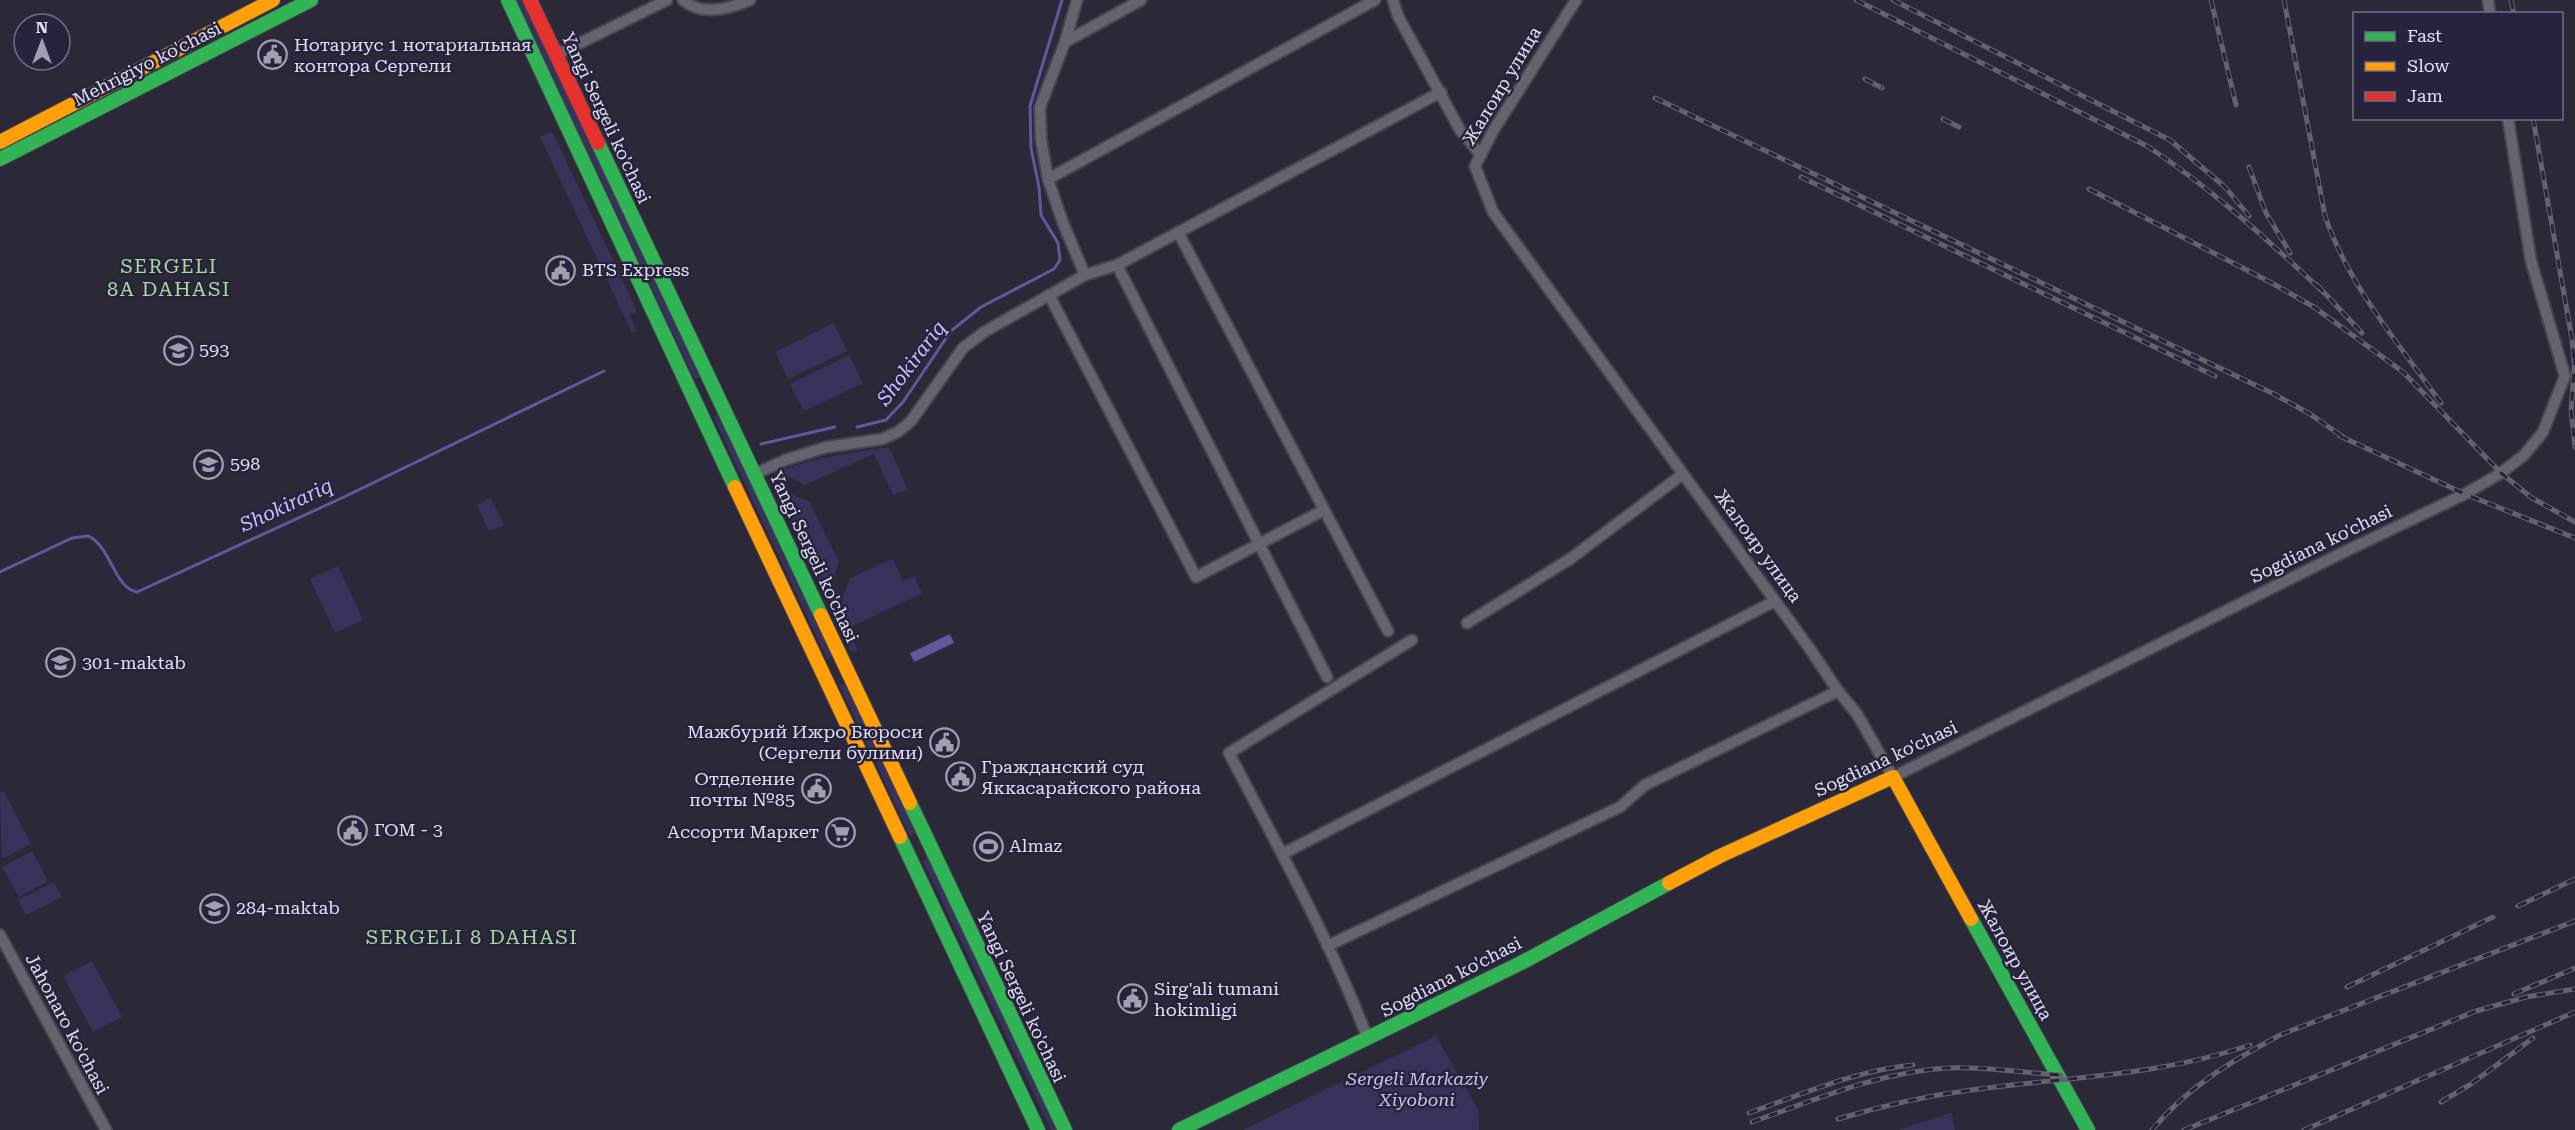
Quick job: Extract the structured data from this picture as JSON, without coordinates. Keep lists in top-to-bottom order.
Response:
{
  "streets": {
    "main road": [
      "Mehrigiyo ko'chasi",
      "Жалоир улица",
      "Yangi Sergeli ko'chasi",
      "Sogdiana ko'chasi"
    ],
    "street": ["Jahonaro ko'chasi"]
  },
  "crossings": [
    ["Жалоир улица", "Sogdiana ko'chasi"]
  ],
  "districts": ["SERGELI 8A DAHASI", "SERGELI 8 DAHASI"],
  "water": ["Shokirariq"],
  "parks": ["Sergeli Markaziy Xiyoboni"],
  "places": {
    "public building": [
      "Нотариус 1 нотариальная контора Сергели",
      "BTS Express",
      "Мажбурий Ижро Бюроси (Сергели булими)",
      "Гражданский суд Яккасарайского района",
      "Отделение почты №85",
      "ГОМ - 3",
      "Sirg'ali tumani hokimligi"
    ],
    "school or university": [
      "593",
      "598",
      "301-maktab",
      "284-maktab"
    ],
    "supermarket": ["Ассорти Маркет"],
    "sports": ["Almaz"]
  },
  "legend": ["Fast", "Slow", "Jam"],
  "north": "top"
}
